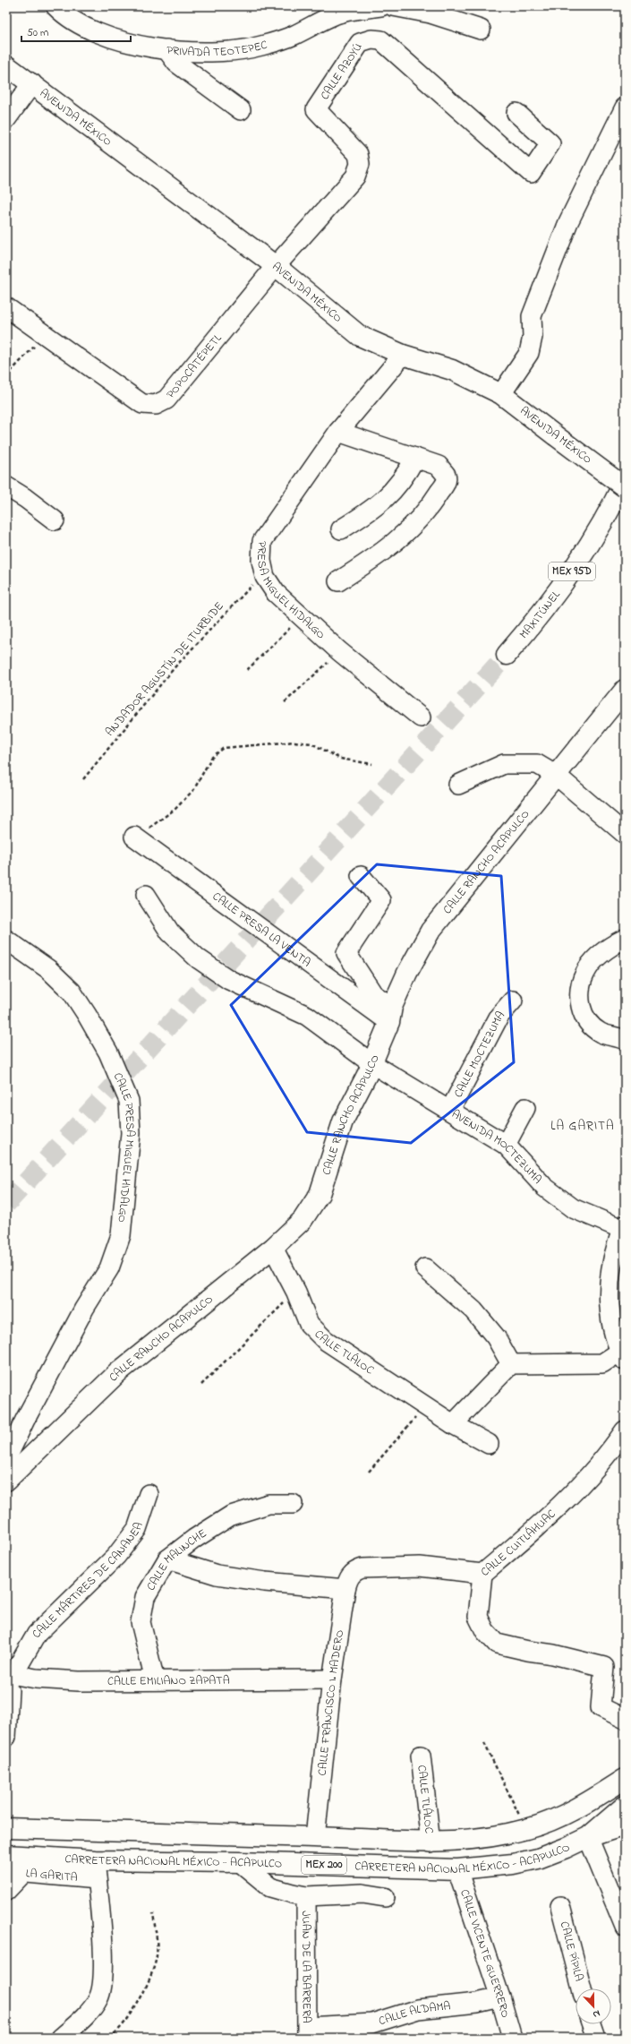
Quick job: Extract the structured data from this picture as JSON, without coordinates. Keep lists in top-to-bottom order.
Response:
{
  "streets": {
    "main road": [
      "AVENIDA MÉXICO",
      "MEX 95D",
      "MAXITÚNEL",
      "CALLE RANCHO ACAPULCO",
      "CARRETERA NACIONAL MÉXICO - ACAPULCO",
      "MEX 200"
    ],
    "street": [
      "PRIVADA TEOTEPEC",
      "CALLE AZOYÚ",
      "POPOCATÉPETL",
      "PRESA MIGUEL HIDALGO",
      "CALLE PRESA LA VENTA",
      "CALLE MOCTEZUMA",
      "AVENIDA MOCTEZUMA",
      "CALLE PRESA MIGUEL HIDALGO",
      "CALLE TLÁLOC",
      "CALLE CUITLÁHUAC",
      "CALLE MALINCHE",
      "CALLE MÁRTIRES DE CANANEA",
      "CALLE EMILIANO ZAPATA",
      "CALLE FRANCISCO I. MADERO",
      "LA GARITA",
      "CALLE PÍPILA",
      "CALLE VICENTE GUERRERO",
      "JUAN DE LA BARRERA",
      "CALLE ALDAMA"
    ],
    "path": ["ANDADOR AGUSTÍN DE ITURBIDE"]
  },
  "crossings": [
    ["CALLE AZOYÚ", "AVENIDA MÉXICO"],
    ["CALLE AZOYÚ", "POPOCATÉPETL"],
    ["AVENIDA MÉXICO", "POPOCATÉPETL"],
    ["AVENIDA MÉXICO", "PRESA MIGUEL HIDALGO"],
    ["PRESA MIGUEL HIDALGO", "ANDADOR AGUSTÍN DE ITURBIDE"],
    ["CALLE RANCHO ACAPULCO", "CALLE PRESA LA VENTA"],
    ["CALLE RANCHO ACAPULCO", "AVENIDA MOCTEZUMA"],
    ["CALLE RANCHO ACAPULCO", "CALLE TLÁLOC"],
    ["CALLE MOCTEZUMA", "AVENIDA MOCTEZUMA"],
    ["CALLE TLÁLOC", "CARRETERA NACIONAL MÉXICO - ACAPULCO"],
    ["CALLE CUITLÁHUAC", "CALLE FRANCISCO I. MADERO"],
    ["CALLE MALINCHE", "CALLE EMILIANO ZAPATA"],
    ["CALLE MÁRTIRES DE CANANEA", "CALLE EMILIANO ZAPATA"],
    ["CALLE EMILIANO ZAPATA", "CALLE FRANCISCO I. MADERO"],
    ["CALLE FRANCISCO I. MADERO", "CARRETERA NACIONAL MÉXICO - ACAPULCO"],
    ["CARRETERA NACIONAL MÉXICO - ACAPULCO", "LA GARITA"],
    ["CARRETERA NACIONAL MÉXICO - ACAPULCO", "CALLE VICENTE GUERRERO"],
    ["CALLE VICENTE GUERRERO", "CALLE ALDAMA"],
    ["JUAN DE LA BARRERA", "CALLE ALDAMA"]
  ],
  "districts": ["LA GARITA"],
  "scale_bar": "50 m",
  "north": "bottom"
}
